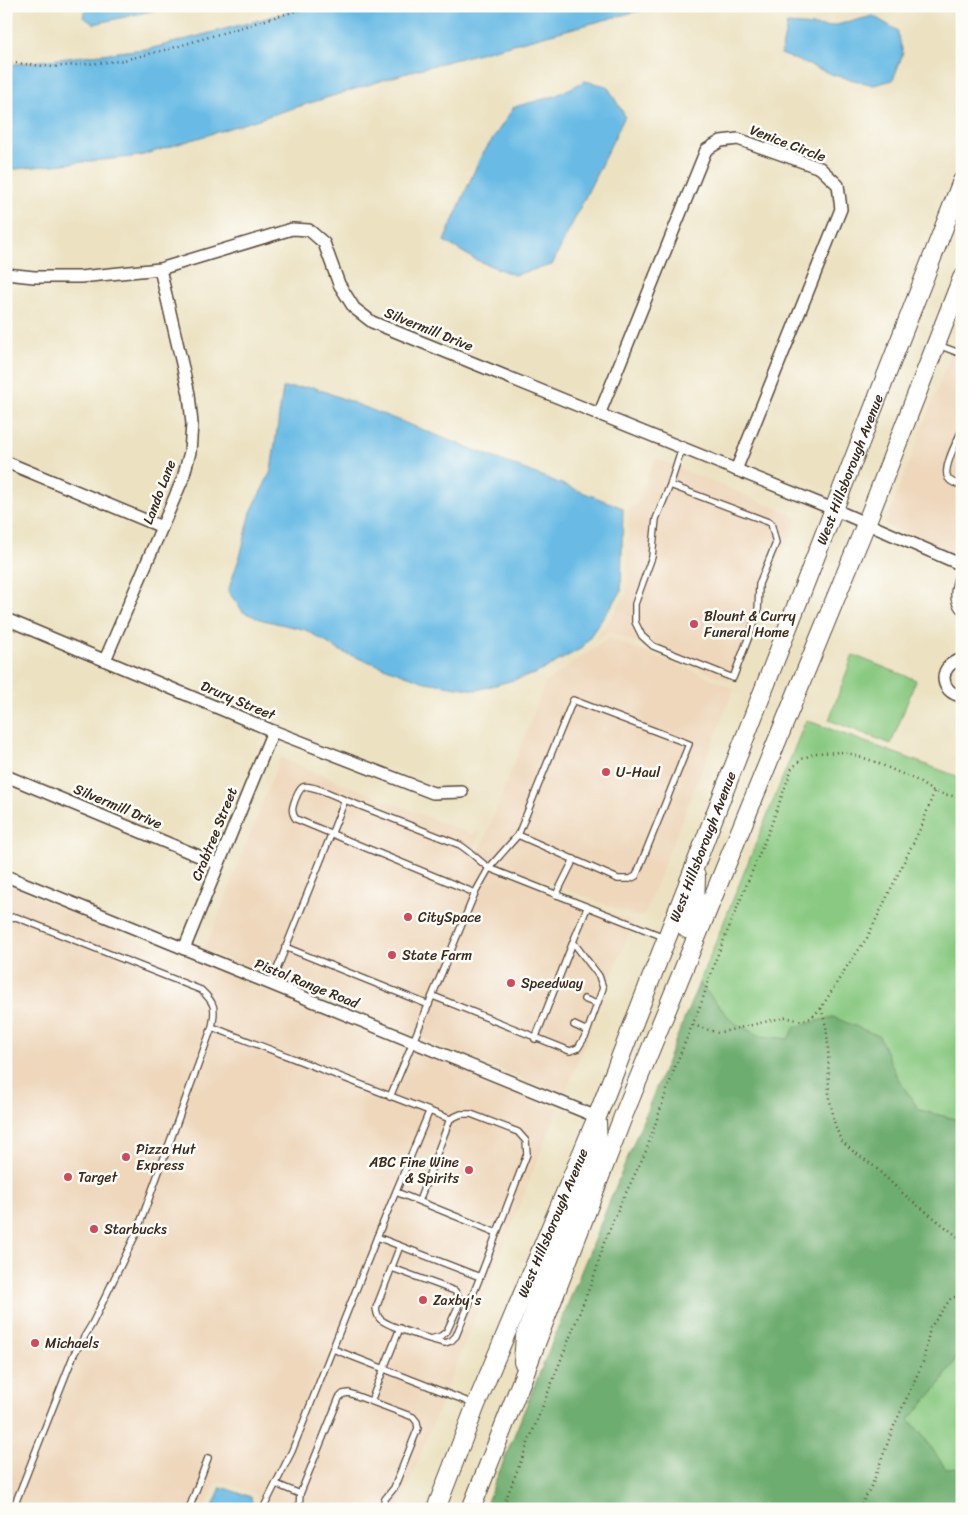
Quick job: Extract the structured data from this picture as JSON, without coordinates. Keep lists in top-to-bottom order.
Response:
{
  "streets": {
    "main road": ["West Hillsborough Avenue"],
    "street": [
      "Venice Circle",
      "Silvermill Drive",
      "Lando Lane",
      "Drury Street",
      "Crabtree Street",
      "Pistol Range Road"
    ]
  },
  "crossings": [
    ["Venice Circle", "Silvermill Drive"],
    ["Silvermill Drive", "West Hillsborough Avenue"],
    ["Silvermill Drive", "Lando Lane"],
    ["Silvermill Drive", "Crabtree Street"],
    ["West Hillsborough Avenue", "Pistol Range Road"],
    ["Lando Lane", "Drury Street"],
    ["Drury Street", "Crabtree Street"],
    ["Crabtree Street", "Pistol Range Road"]
  ],
  "places": [
    "Blount & Curry Funeral Home",
    "U-Haul",
    "CitySpace",
    "State Farm",
    "Speedway",
    "Pizza Hut Express",
    "ABC Fine Wine & Spirits",
    "Target",
    "Starbucks",
    "Zaxby's",
    "Michaels"
  ]
}
